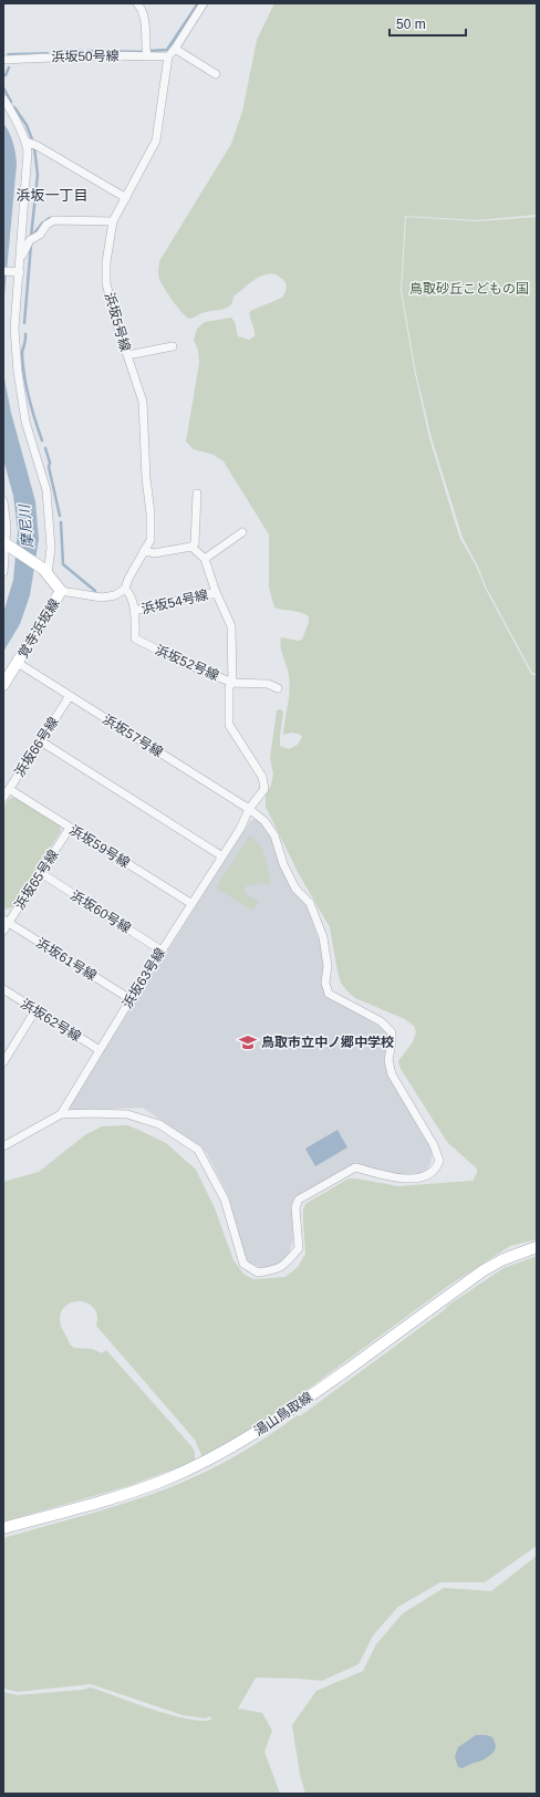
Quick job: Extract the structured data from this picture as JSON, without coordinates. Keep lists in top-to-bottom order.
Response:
{
  "streets": {
    "main road": ["覚寺浜坂線", "湯山鳥取線"],
    "street": [
      "浜坂50号線",
      "浜坂5号線",
      "浜坂54号線",
      "浜坂52号線",
      "浜坂57号線",
      "浜坂66号線",
      "浜坂59号線",
      "浜坂65号線",
      "浜坂60号線",
      "浜坂61号線",
      "浜坂63号線",
      "浜坂62号線"
    ]
  },
  "crossings": [
    ["浜坂50号線", "浜坂5号線"],
    ["浜坂5号線", "浜坂52号線"],
    ["浜坂54号線", "浜坂52号線"],
    ["覚寺浜坂線", "浜坂57号線"],
    ["浜坂52号線", "浜坂63号線"],
    ["浜坂57号線", "浜坂66号線"],
    ["浜坂57号線", "浜坂63号線"],
    ["浜坂66号線", "浜坂59号線"],
    ["浜坂59号線", "浜坂65号線"],
    ["浜坂59号線", "浜坂63号線"],
    ["浜坂65号線", "浜坂60号線"],
    ["浜坂65号線", "浜坂61号線"],
    ["浜坂60号線", "浜坂63号線"],
    ["浜坂61号線", "浜坂63号線"],
    ["浜坂63号線", "浜坂62号線"]
  ],
  "districts": ["浜坂一丁目"],
  "water": ["摩尼川"],
  "parks": ["鳥取砂丘こどもの国"],
  "places": {
    "school or university": ["鳥取市立中ノ郷中学校"]
  },
  "scale_bar": "50 m"
}
